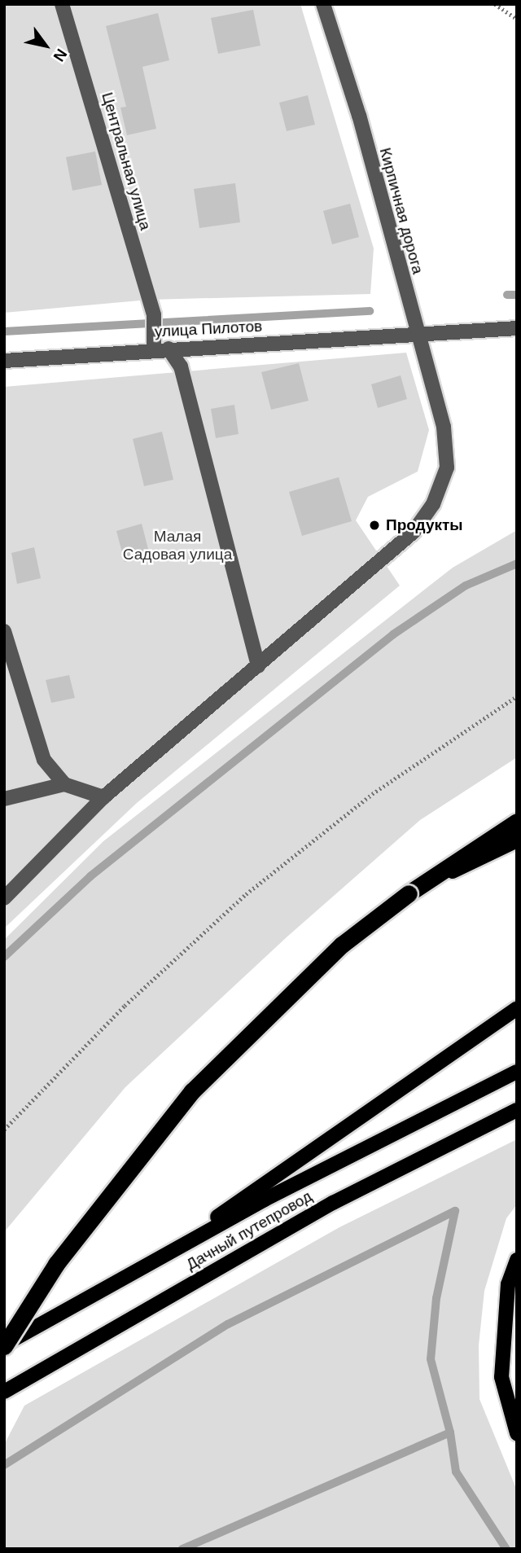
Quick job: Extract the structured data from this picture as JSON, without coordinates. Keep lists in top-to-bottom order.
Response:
{
  "streets": {
    "main road": ["Дачный путепровод"],
    "street": ["Центральная улица", "Кирпичная дорога", "улица Пилотов"]
  },
  "crossings": [
    ["Центральная улица", "улица Пилотов"],
    ["Кирпичная дорога", "улица Пилотов"]
  ],
  "parks": ["Малая Садовая улица"],
  "places": ["Продукты"],
  "north": "bottom right"
}
